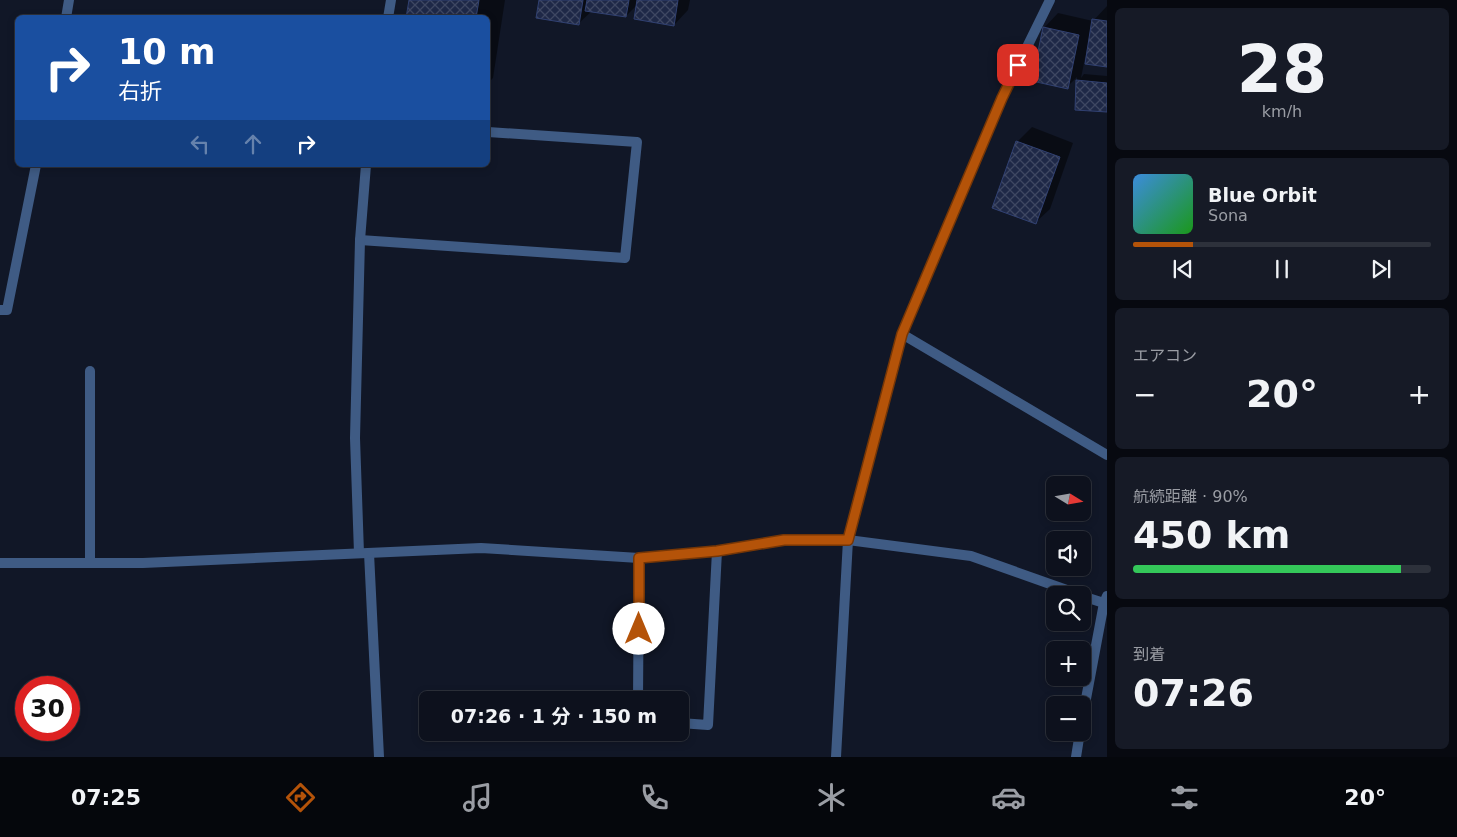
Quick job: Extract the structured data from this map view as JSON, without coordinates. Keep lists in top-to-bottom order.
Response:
{
  "north": "right",
  "page": {
    "tile": [
      ["28", "km/h"],
      "エアコン",
      ["航続距離 · 90%", "450 km"],
      ["到着", "07:26"]
    ],
    "turn": ["10 m", "右折"],
    "song": ["Blue Orbit", "Sona"],
    "heat": ["−", "20°", "+"],
    "map_buttons": ["+", "−"],
    "limit": "30",
    "trip": "07:26 · 1 分 · 150 m",
    "tabs": ["07:25", "20°"]
  }
}
